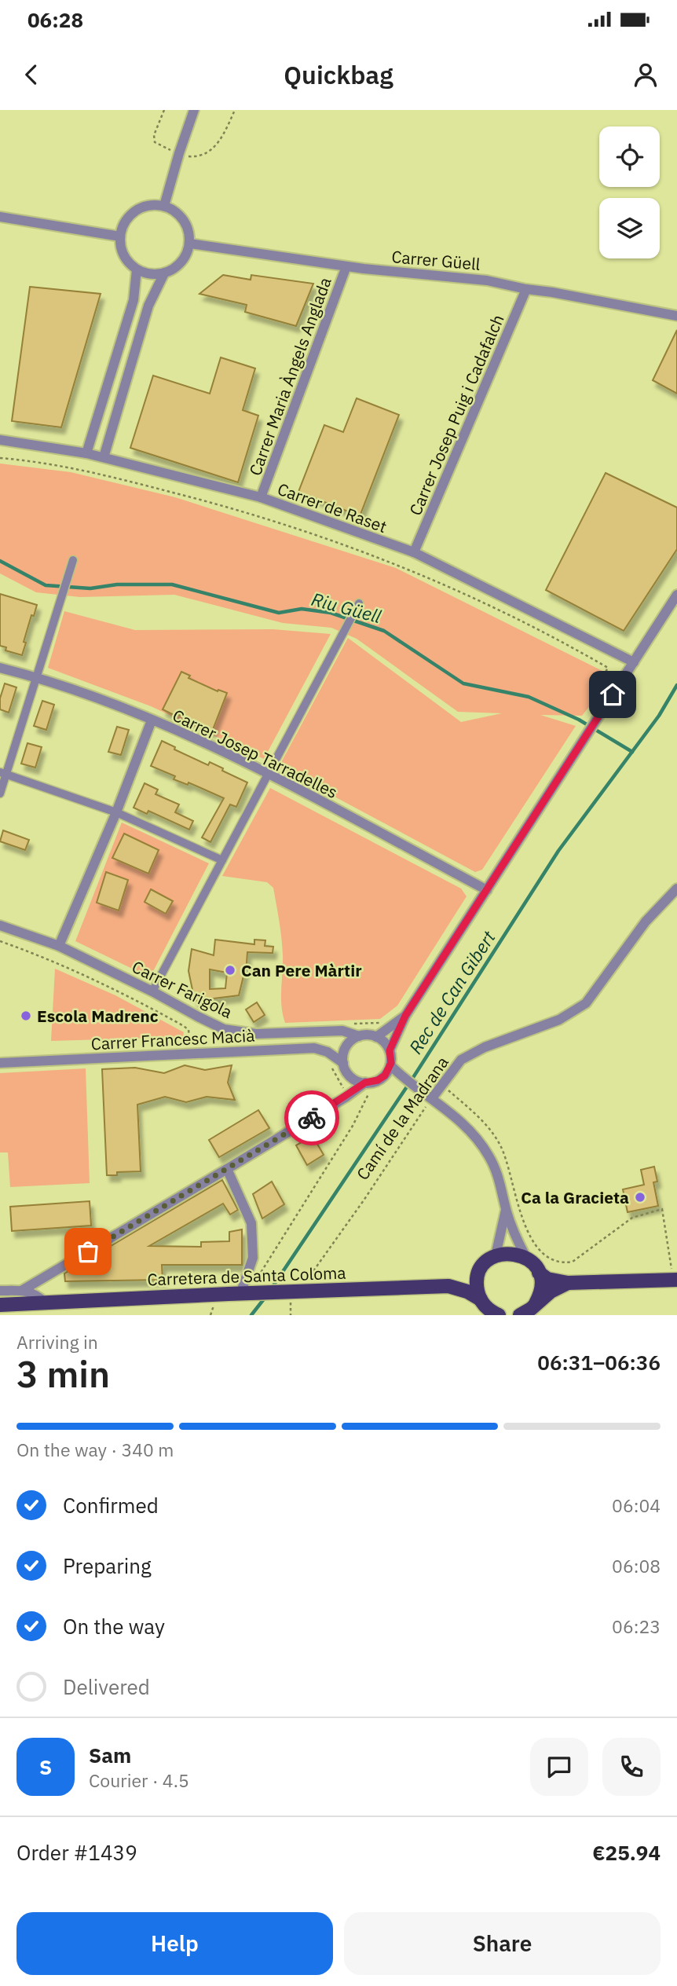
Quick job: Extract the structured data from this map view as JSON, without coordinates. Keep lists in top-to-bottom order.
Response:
{
  "streets": {
    "main road": ["Carretera de Santa Coloma"],
    "street": [
      "Carrer Güell",
      "Carrer Maria Àngels Anglada",
      "Carrer Josep Puig i Cadafalch",
      "Carrer de Raset",
      "Carrer Josep Tarradelles",
      "Carrer Farigola",
      "Carrer Francesc Macià",
      "Camí de la Madrana"
    ]
  },
  "crossings": [
    ["Carrer Güell", "Carrer Maria Àngels Anglada"],
    ["Carrer Güell", "Carrer Josep Puig i Cadafalch"],
    ["Carrer Maria Àngels Anglada", "Carrer de Raset"],
    ["Carrer Josep Puig i Cadafalch", "Carrer de Raset"],
    ["Carrer Farigola", "Carrer Francesc Macià"],
    ["Camí de la Madrana", "Carretera de Santa Coloma"]
  ],
  "water": ["Riu Güell", "Rec de Can Gibert"],
  "places": ["Can Pere Màrtir", "Escola Madrenc", "Ca la Gracieta"],
  "page": {
    "status": "06:28",
    "header": "Quickbag",
    "heading": ["3 min", "Arriving in", "06:31–06:36"],
    "panel": [
      "Sam",
      "Courier · 4.5",
      "Order #1439",
      "€25.94"
    ],
    "bar": "On the way · 340 m",
    "list": [
      ["Confirmed", "06:04"],
      ["Preparing", "06:08"],
      ["On the way", "06:23"],
      "Delivered"
    ],
    "round": "S",
    "buttons": ["Help", "Share"]
  }
}
